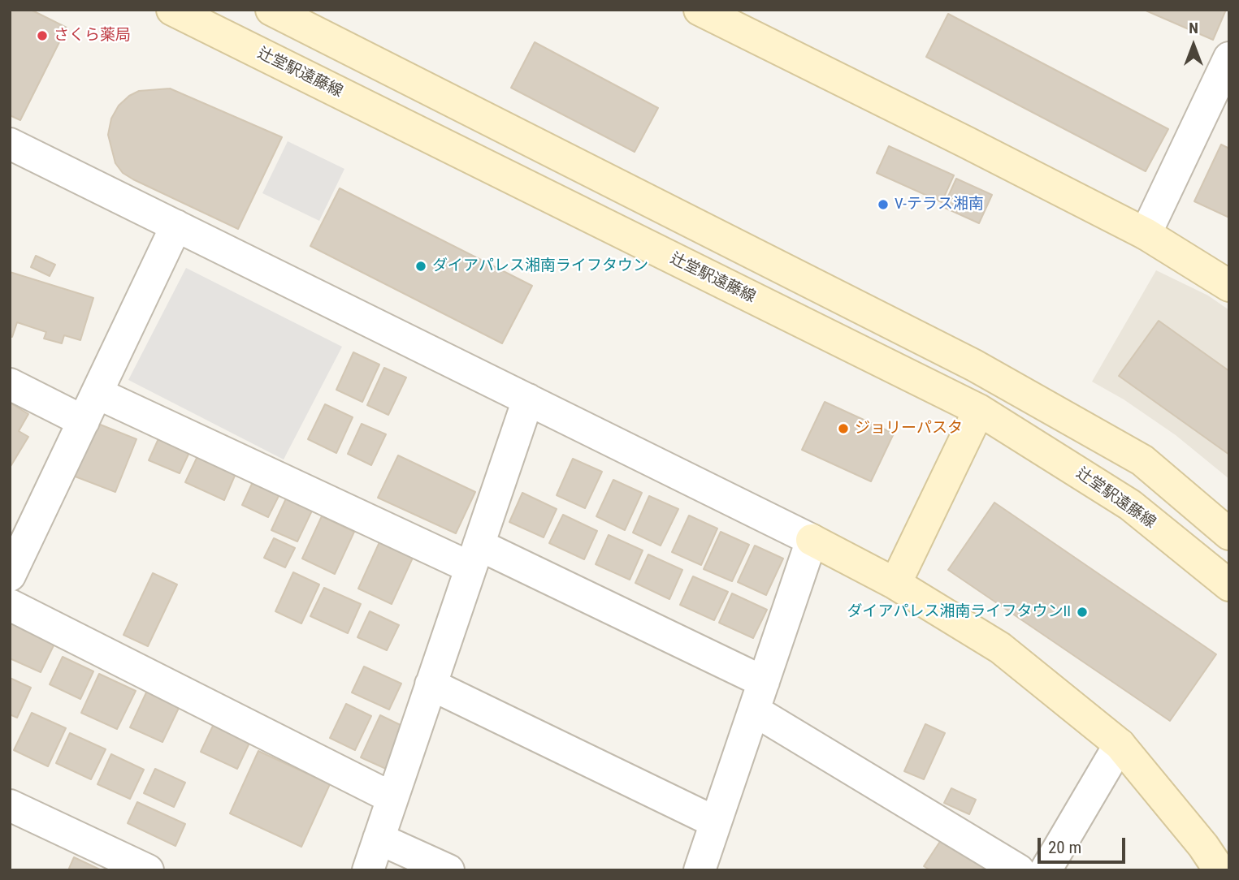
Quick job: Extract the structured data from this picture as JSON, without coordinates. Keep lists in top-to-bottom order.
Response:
{
  "streets": {
    "street": ["辻堂駅遠藤線"]
  },
  "places": [
    "さくら薬局",
    "V-テラス湘南",
    "ダイアパレス湘南ライフタウン",
    "ジョリーパスタ",
    "ダイアパレス湘南ライフタウンII"
  ],
  "scale_bar": "20 m",
  "north": "top"
}
